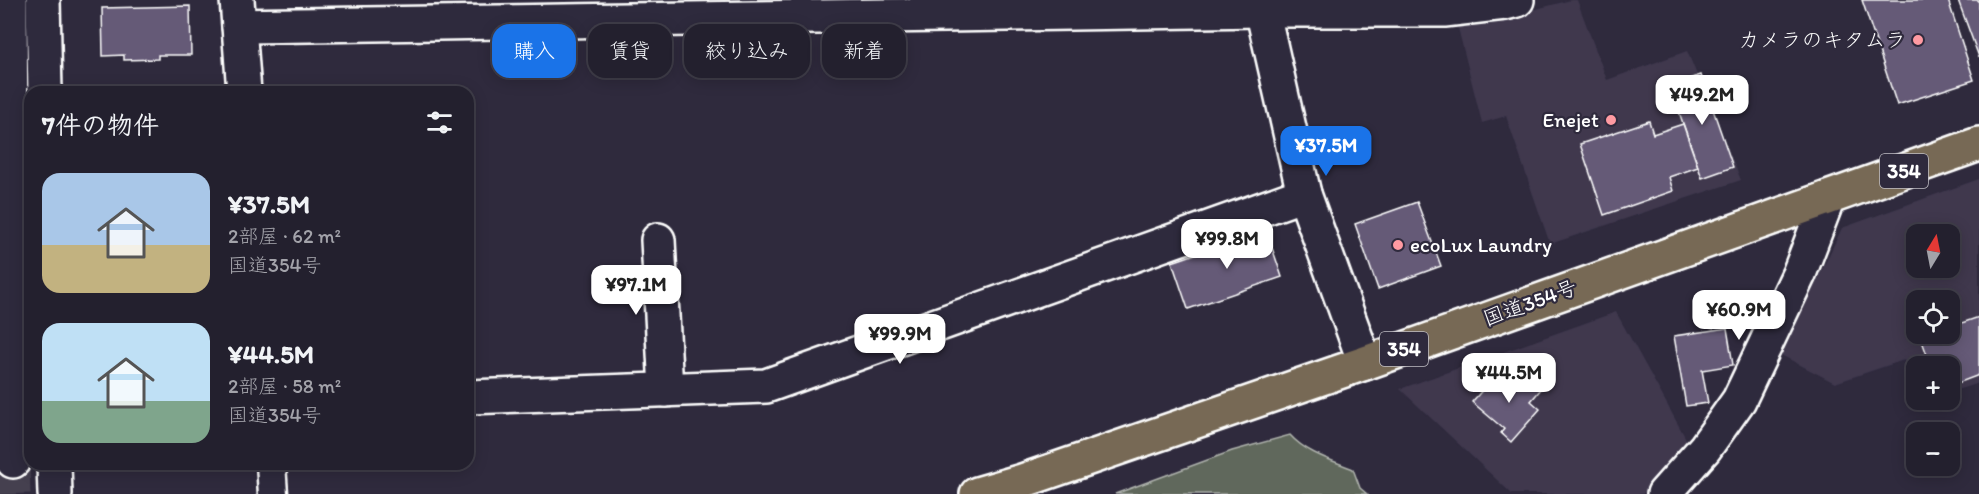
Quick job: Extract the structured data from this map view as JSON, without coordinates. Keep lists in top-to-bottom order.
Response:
{
  "streets": {
    "highway": ["354", "国道354号"]
  },
  "places": ["カメラのキタムラ", "Enejet", "ecoLux Laundry"],
  "north": "top",
  "page": {
    "chip": [
      "購入",
      "賃貸",
      "絞り込み",
      "新着"
    ],
    "price": [
      "¥49.2M",
      "¥37.5M",
      "¥99.8M",
      "¥97.1M",
      "¥60.9M",
      "¥99.9M",
      "¥44.5M"
    ],
    "heading": "7件の物件",
    "list": [
      {
        "name": "¥37.5M",
        "note": "2部屋 · 62 m² · 国道354号"
      },
      {
        "name": "¥44.5M",
        "note": "2部屋 · 58 m² · 国道354号"
      }
    ],
    "map_buttons": ["+", "−"]
  }
}
